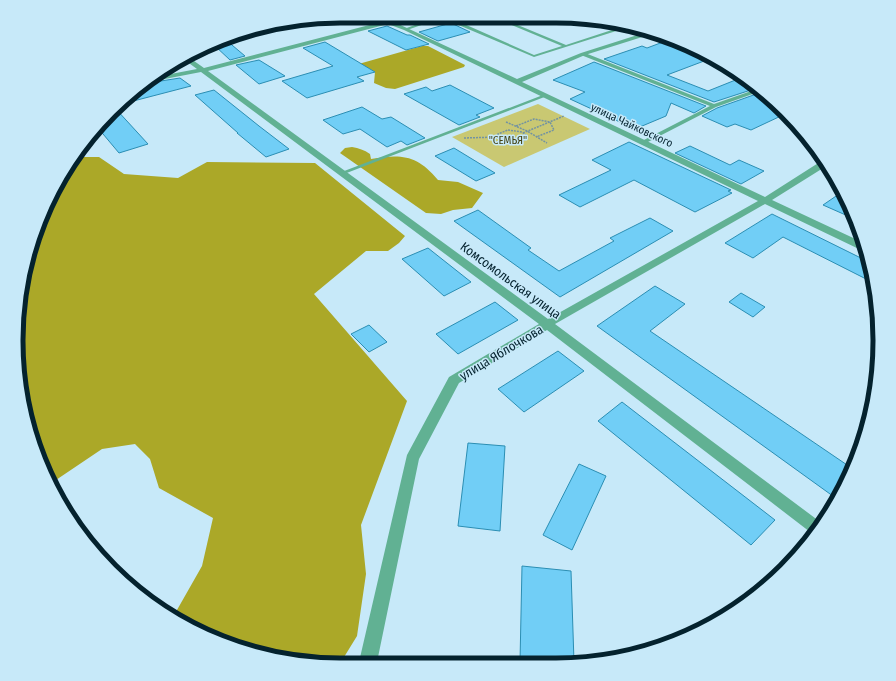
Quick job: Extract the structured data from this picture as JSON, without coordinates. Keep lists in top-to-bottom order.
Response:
{
  "streets": {
    "street": ["улица Чайковского", "Комсомольская улица", "улица Яблочкова"]
  },
  "crossings": [
    ["улица Чайковского", "улица Яблочкова"],
    ["Комсомольская улица", "улица Яблочкова"]
  ],
  "parks": ["\"СЕМЬЯ\""]
}
